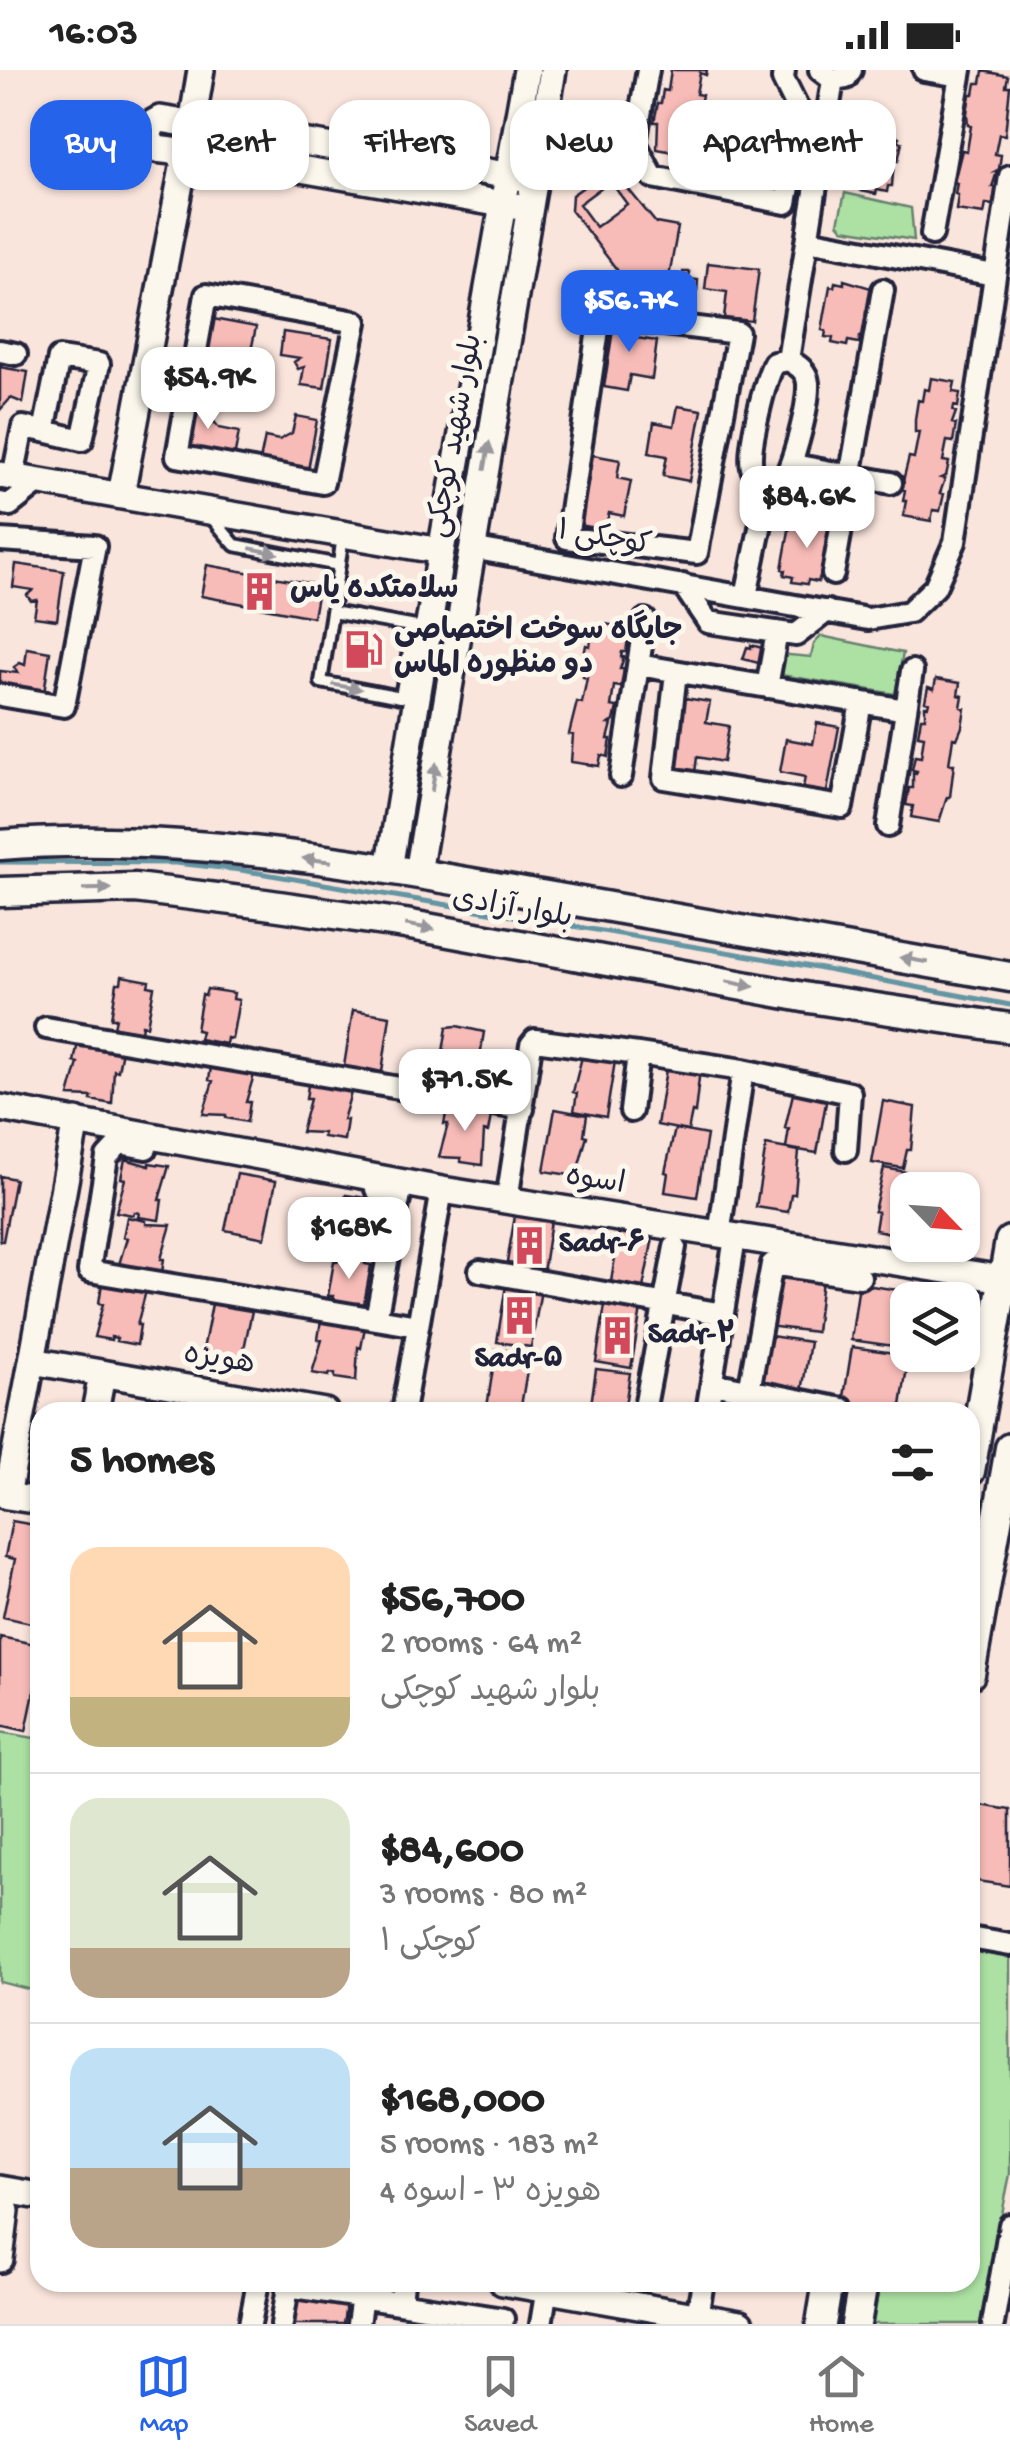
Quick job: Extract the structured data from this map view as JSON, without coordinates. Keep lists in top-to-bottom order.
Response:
{
  "streets": {
    "main road": ["بلوار آزادی"],
    "street": [
      "بلوار شهید کوچکی",
      "کوچکی ۱",
      "اسوه",
      "هویزه"
    ]
  },
  "crossings": [
    ["بلوار شهید کوچکی", "کوچکی ۱"],
    ["بلوار شهید کوچکی", "بلوار آزادی"]
  ],
  "places": {
    "building": [
      "سلامتکده یاس",
      "Sadr-۶",
      "Sadr-۵",
      "Sadr-۲"
    ],
    "fuel station": ["جایگاه سوخت اختصاصی دو منظوره الماس"]
  },
  "north": "bottom right",
  "page": {
    "status": "16:03",
    "chip": [
      "Buy",
      "Rent",
      "Filters",
      "New",
      "Apartment"
    ],
    "price": [
      "$56.7K",
      "$54.9K",
      "$84.6K",
      "$71.5K",
      "$168K"
    ],
    "heading": "5 homes",
    "list": [
      {
        "name": "$56,700",
        "note": "2 rooms · 64 m² · بلوار شهید کوچکی"
      },
      {
        "name": "$84,600",
        "note": "3 rooms · 80 m² · کوچکی ۱"
      },
      {
        "name": "$168,000",
        "note": "5 rooms · 183 m² · هویزه ۳ - اسوه 4"
      }
    ],
    "tabs": ["Map", "Saved", "Home"]
  }
}
